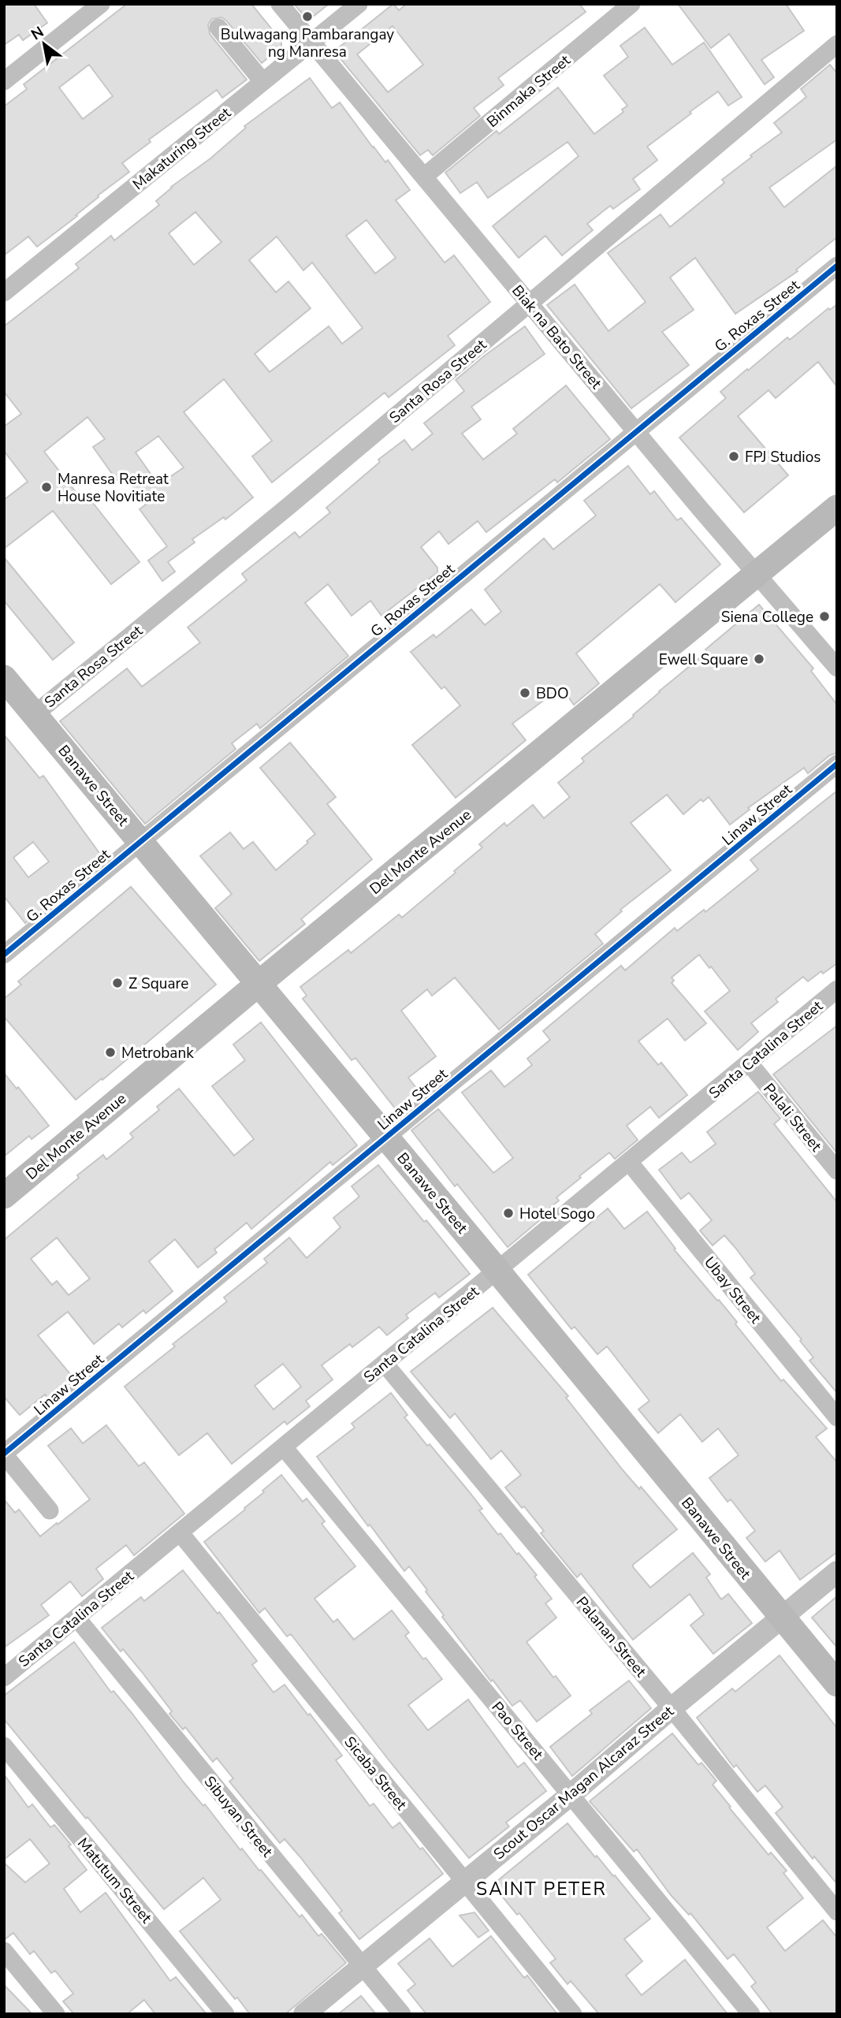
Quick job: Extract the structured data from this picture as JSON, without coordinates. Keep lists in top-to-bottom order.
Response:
{
  "streets": {
    "main road": ["Banawe Street", "Del Monte Avenue"],
    "street": [
      "Binmaka Street",
      "Makaturing Street",
      "G. Roxas Street",
      "Biak na Bato Street",
      "Santa Rosa Street",
      "Linaw Street",
      "Santa Catalina Street",
      "Palali Street",
      "Ubay Street",
      "Palanan Street",
      "Pao Street",
      "Sicaba Street",
      "Scout Oscar Magan Alcaraz Street",
      "Sibuyan Street",
      "Matutum Street"
    ]
  },
  "crossings": [
    ["Binmaka Street", "Biak na Bato Street"],
    ["Makaturing Street", "Biak na Bato Street"],
    ["G. Roxas Street", "Biak na Bato Street"],
    ["G. Roxas Street", "Banawe Street"],
    ["Biak na Bato Street", "Santa Rosa Street"],
    ["Biak na Bato Street", "Del Monte Avenue"],
    ["Santa Rosa Street", "Banawe Street"],
    ["Banawe Street", "Linaw Street"],
    ["Banawe Street", "Del Monte Avenue"],
    ["Banawe Street", "Santa Catalina Street"],
    ["Banawe Street", "Scout Oscar Magan Alcaraz Street"],
    ["Santa Catalina Street", "Palali Street"],
    ["Santa Catalina Street", "Ubay Street"],
    ["Santa Catalina Street", "Palanan Street"],
    ["Santa Catalina Street", "Pao Street"],
    ["Santa Catalina Street", "Sicaba Street"],
    ["Santa Catalina Street", "Sibuyan Street"],
    ["Palanan Street", "Scout Oscar Magan Alcaraz Street"],
    ["Pao Street", "Scout Oscar Magan Alcaraz Street"],
    ["Sicaba Street", "Scout Oscar Magan Alcaraz Street"],
    ["Scout Oscar Magan Alcaraz Street", "Sibuyan Street"]
  ],
  "districts": ["SAINT PETER"],
  "places": [
    "Bulwagang Pambarangay ng Manresa",
    "FPJ Studios",
    "Manresa Retreat House Novitiate",
    "Siena College",
    "Ewell Square",
    "BDO",
    "Z Square",
    "Metrobank",
    "Hotel Sogo"
  ],
  "north": "top left"
}
